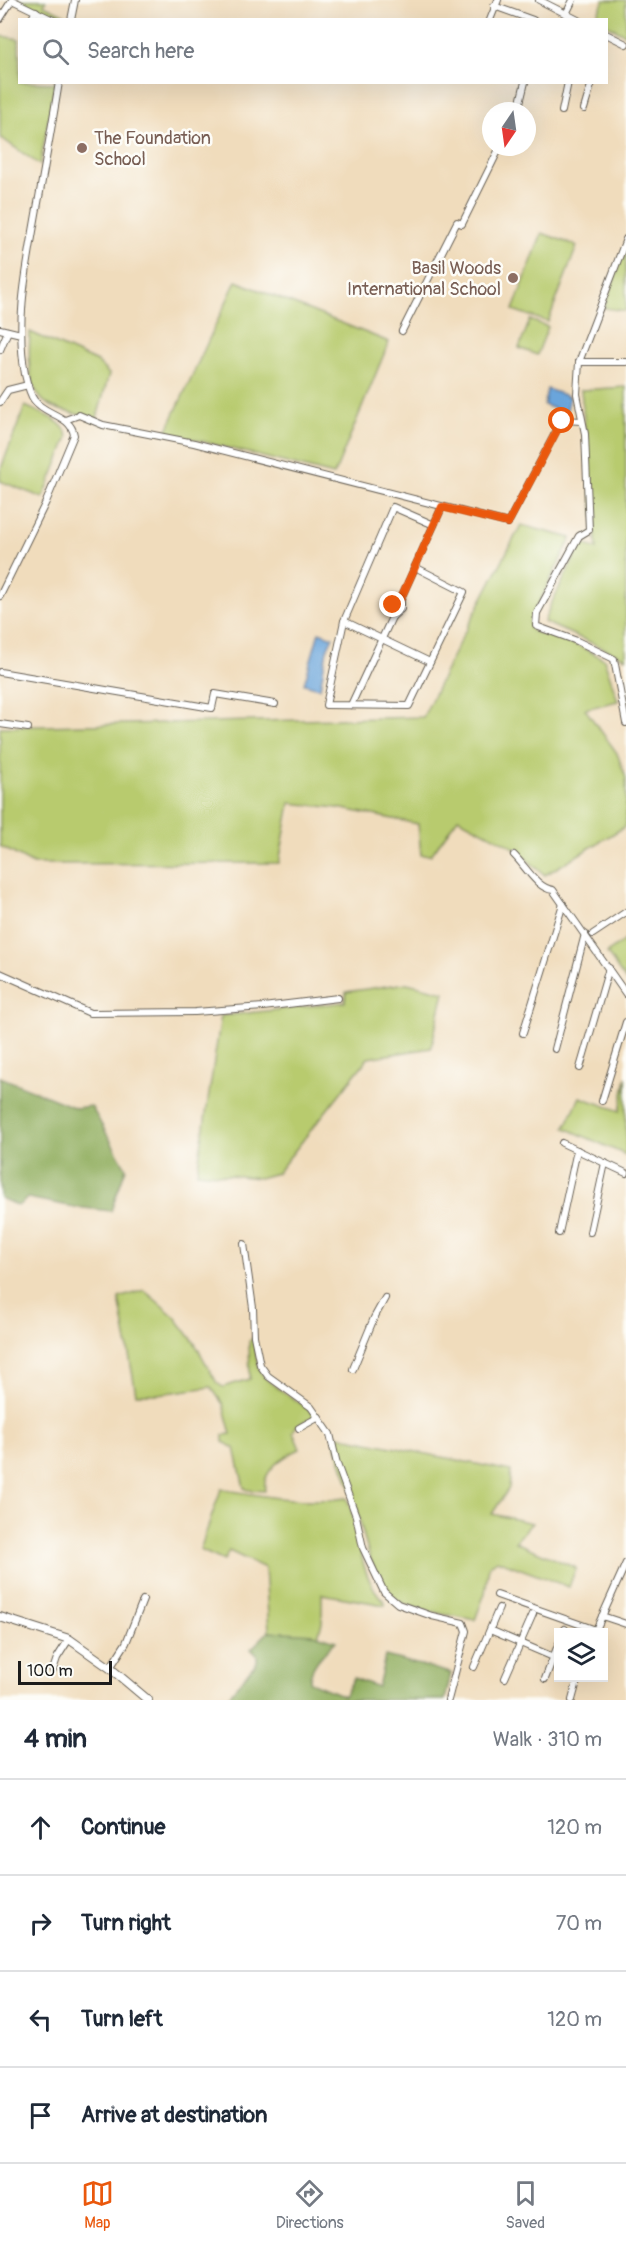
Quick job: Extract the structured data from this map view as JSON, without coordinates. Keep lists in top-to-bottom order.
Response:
{
  "places": ["The Foundation School", "Basil Woods International School"],
  "scale_bar": "100 m",
  "north": "bottom",
  "page": {
    "search": "Search here",
    "scale": "100 m",
    "heading": ["4 min", "Walk · 310 m"],
    "list": [
      ["Continue", "120 m"],
      ["Turn right", "70 m"],
      ["Turn left", "120 m"],
      "Arrive at destination"
    ],
    "nav": ["Map", "Directions", "Saved"]
  }
}
